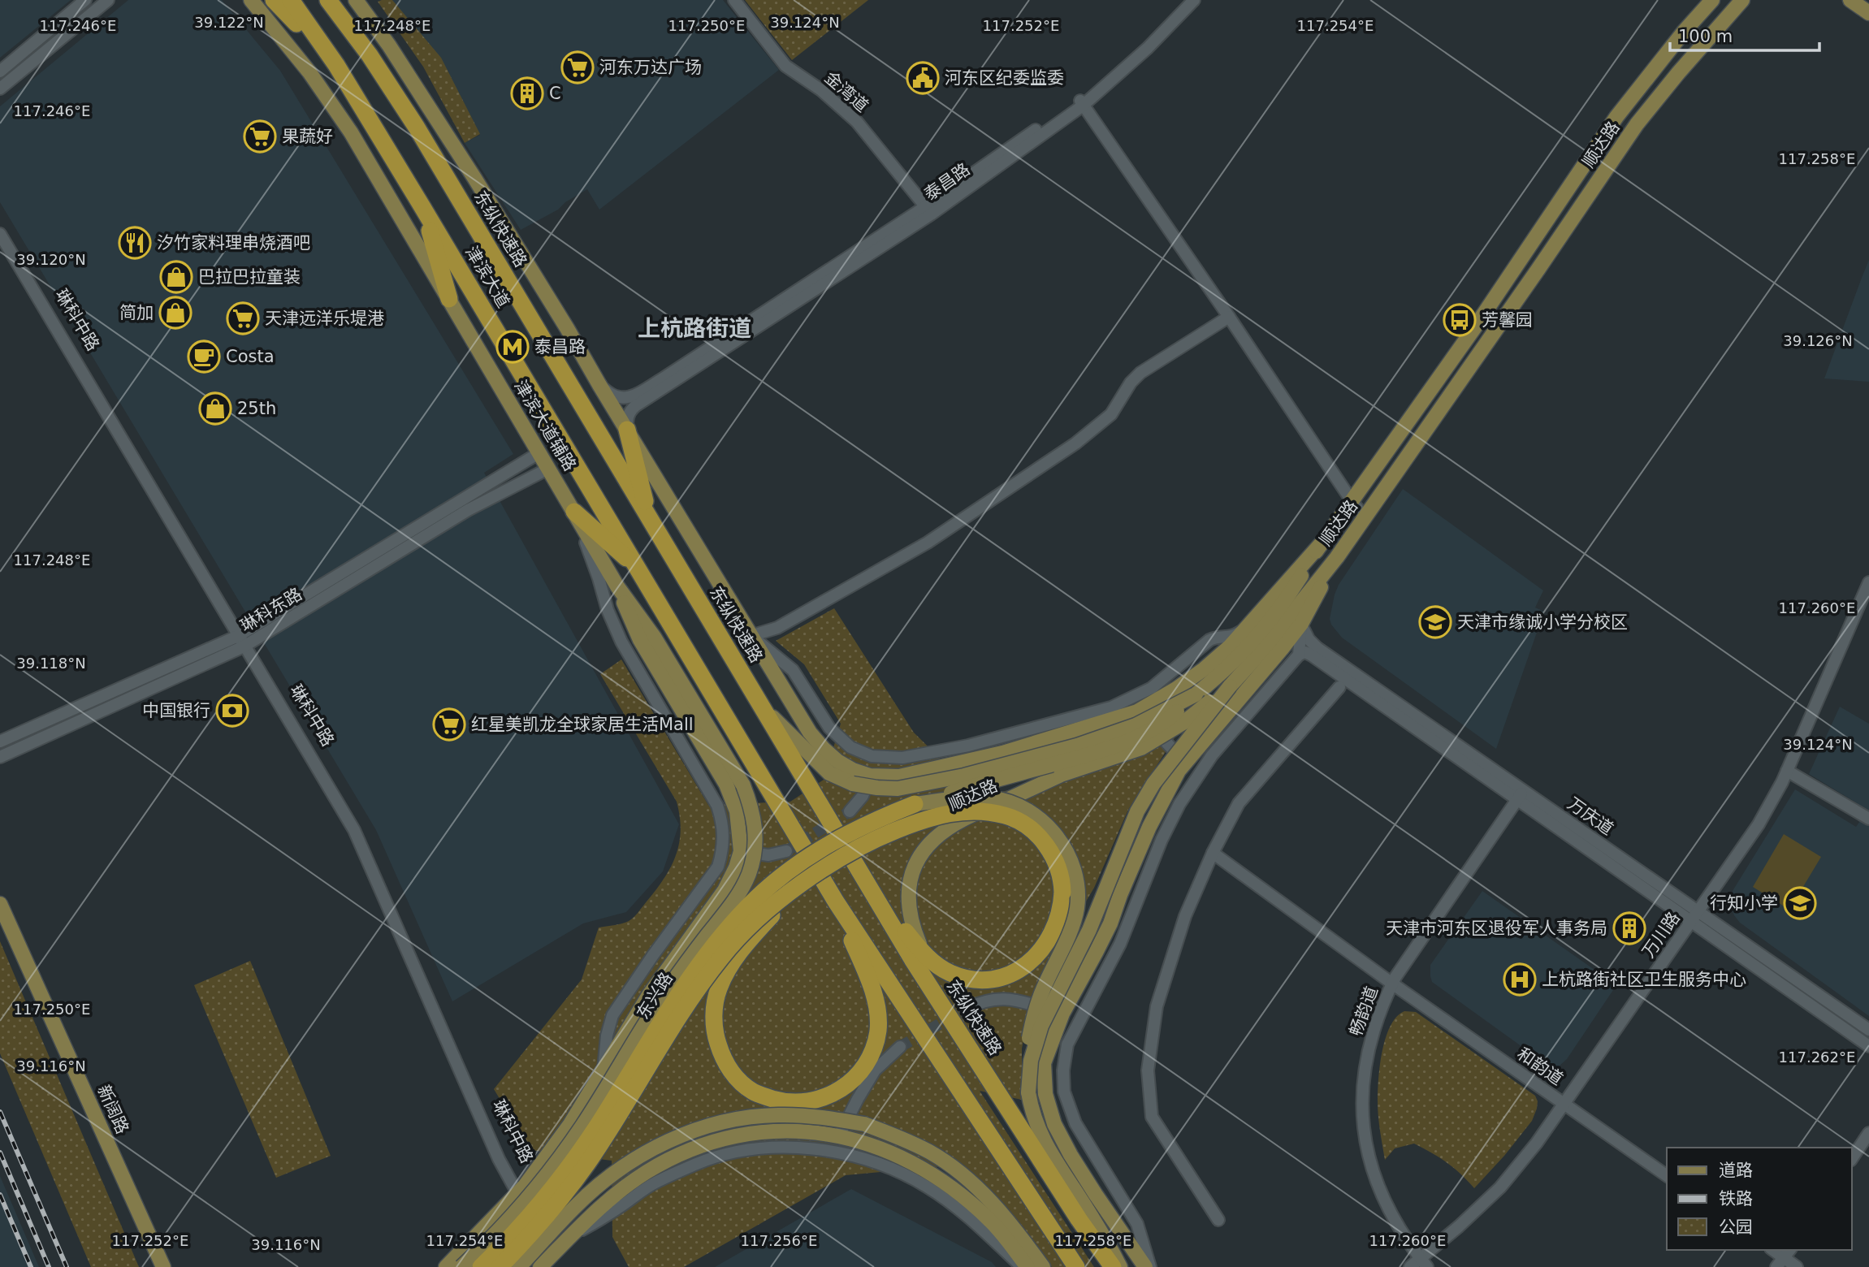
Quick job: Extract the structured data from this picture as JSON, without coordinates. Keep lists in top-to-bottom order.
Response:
{
  "streets": {
    "highway": ["东纵快速路", "津滨大道", "东兴路"],
    "main road": ["顺达路", "津滨大道辅路", "新阔路"],
    "street": [
      "金湾道",
      "泰昌路",
      "琳科中路",
      "琳科东路",
      "万庆道",
      "万川路",
      "畅韵道",
      "和韵道"
    ]
  },
  "crossings": [
    ["金湾道", "泰昌路"],
    ["顺达路", "东兴路"],
    ["东纵快速路", "东兴路"],
    ["琳科中路", "琳科东路"],
    ["津滨大道辅路", "琳科东路"],
    ["万庆道", "万川路"],
    ["万庆道", "畅韵道"],
    ["万川路", "畅韵道"],
    ["万川路", "和韵道"],
    ["畅韵道", "和韵道"]
  ],
  "districts": ["上杭路街道"],
  "places": {
    "supermarket": [
      "河东万达广场",
      "果蔬好",
      "天津远洋乐堤港",
      "红星美凯龙全球家居生活Mall"
    ],
    "public building": ["河东区纪委监委"],
    "building": ["C", "天津市河东区退役军人事务局"],
    "restaurant": ["汐竹家料理串烧酒吧"],
    "shop": ["巴拉巴拉童装", "简加", "25th"],
    "bus stop": ["芳馨园"],
    "metro station": ["泰昌路"],
    "cafe": ["Costa"],
    "school or university": ["天津市缘诚小学分校区", "行知小学"],
    "bank": ["中国银行"],
    "hospital": ["上杭路街社区卫生服务中心"]
  },
  "legend": ["道路", "铁路", "公园"],
  "scale_bar": "100 m",
  "coordinates": [
    "39.122°N",
    "39.124°N",
    "117.246°E",
    "117.248°E",
    "117.250°E",
    "117.252°E",
    "117.254°E",
    "117.258°E",
    "39.120°N",
    "39.126°N",
    "117.260°E",
    "39.118°N",
    "117.262°E",
    "39.116°N",
    "117.256°E"
  ]
}
